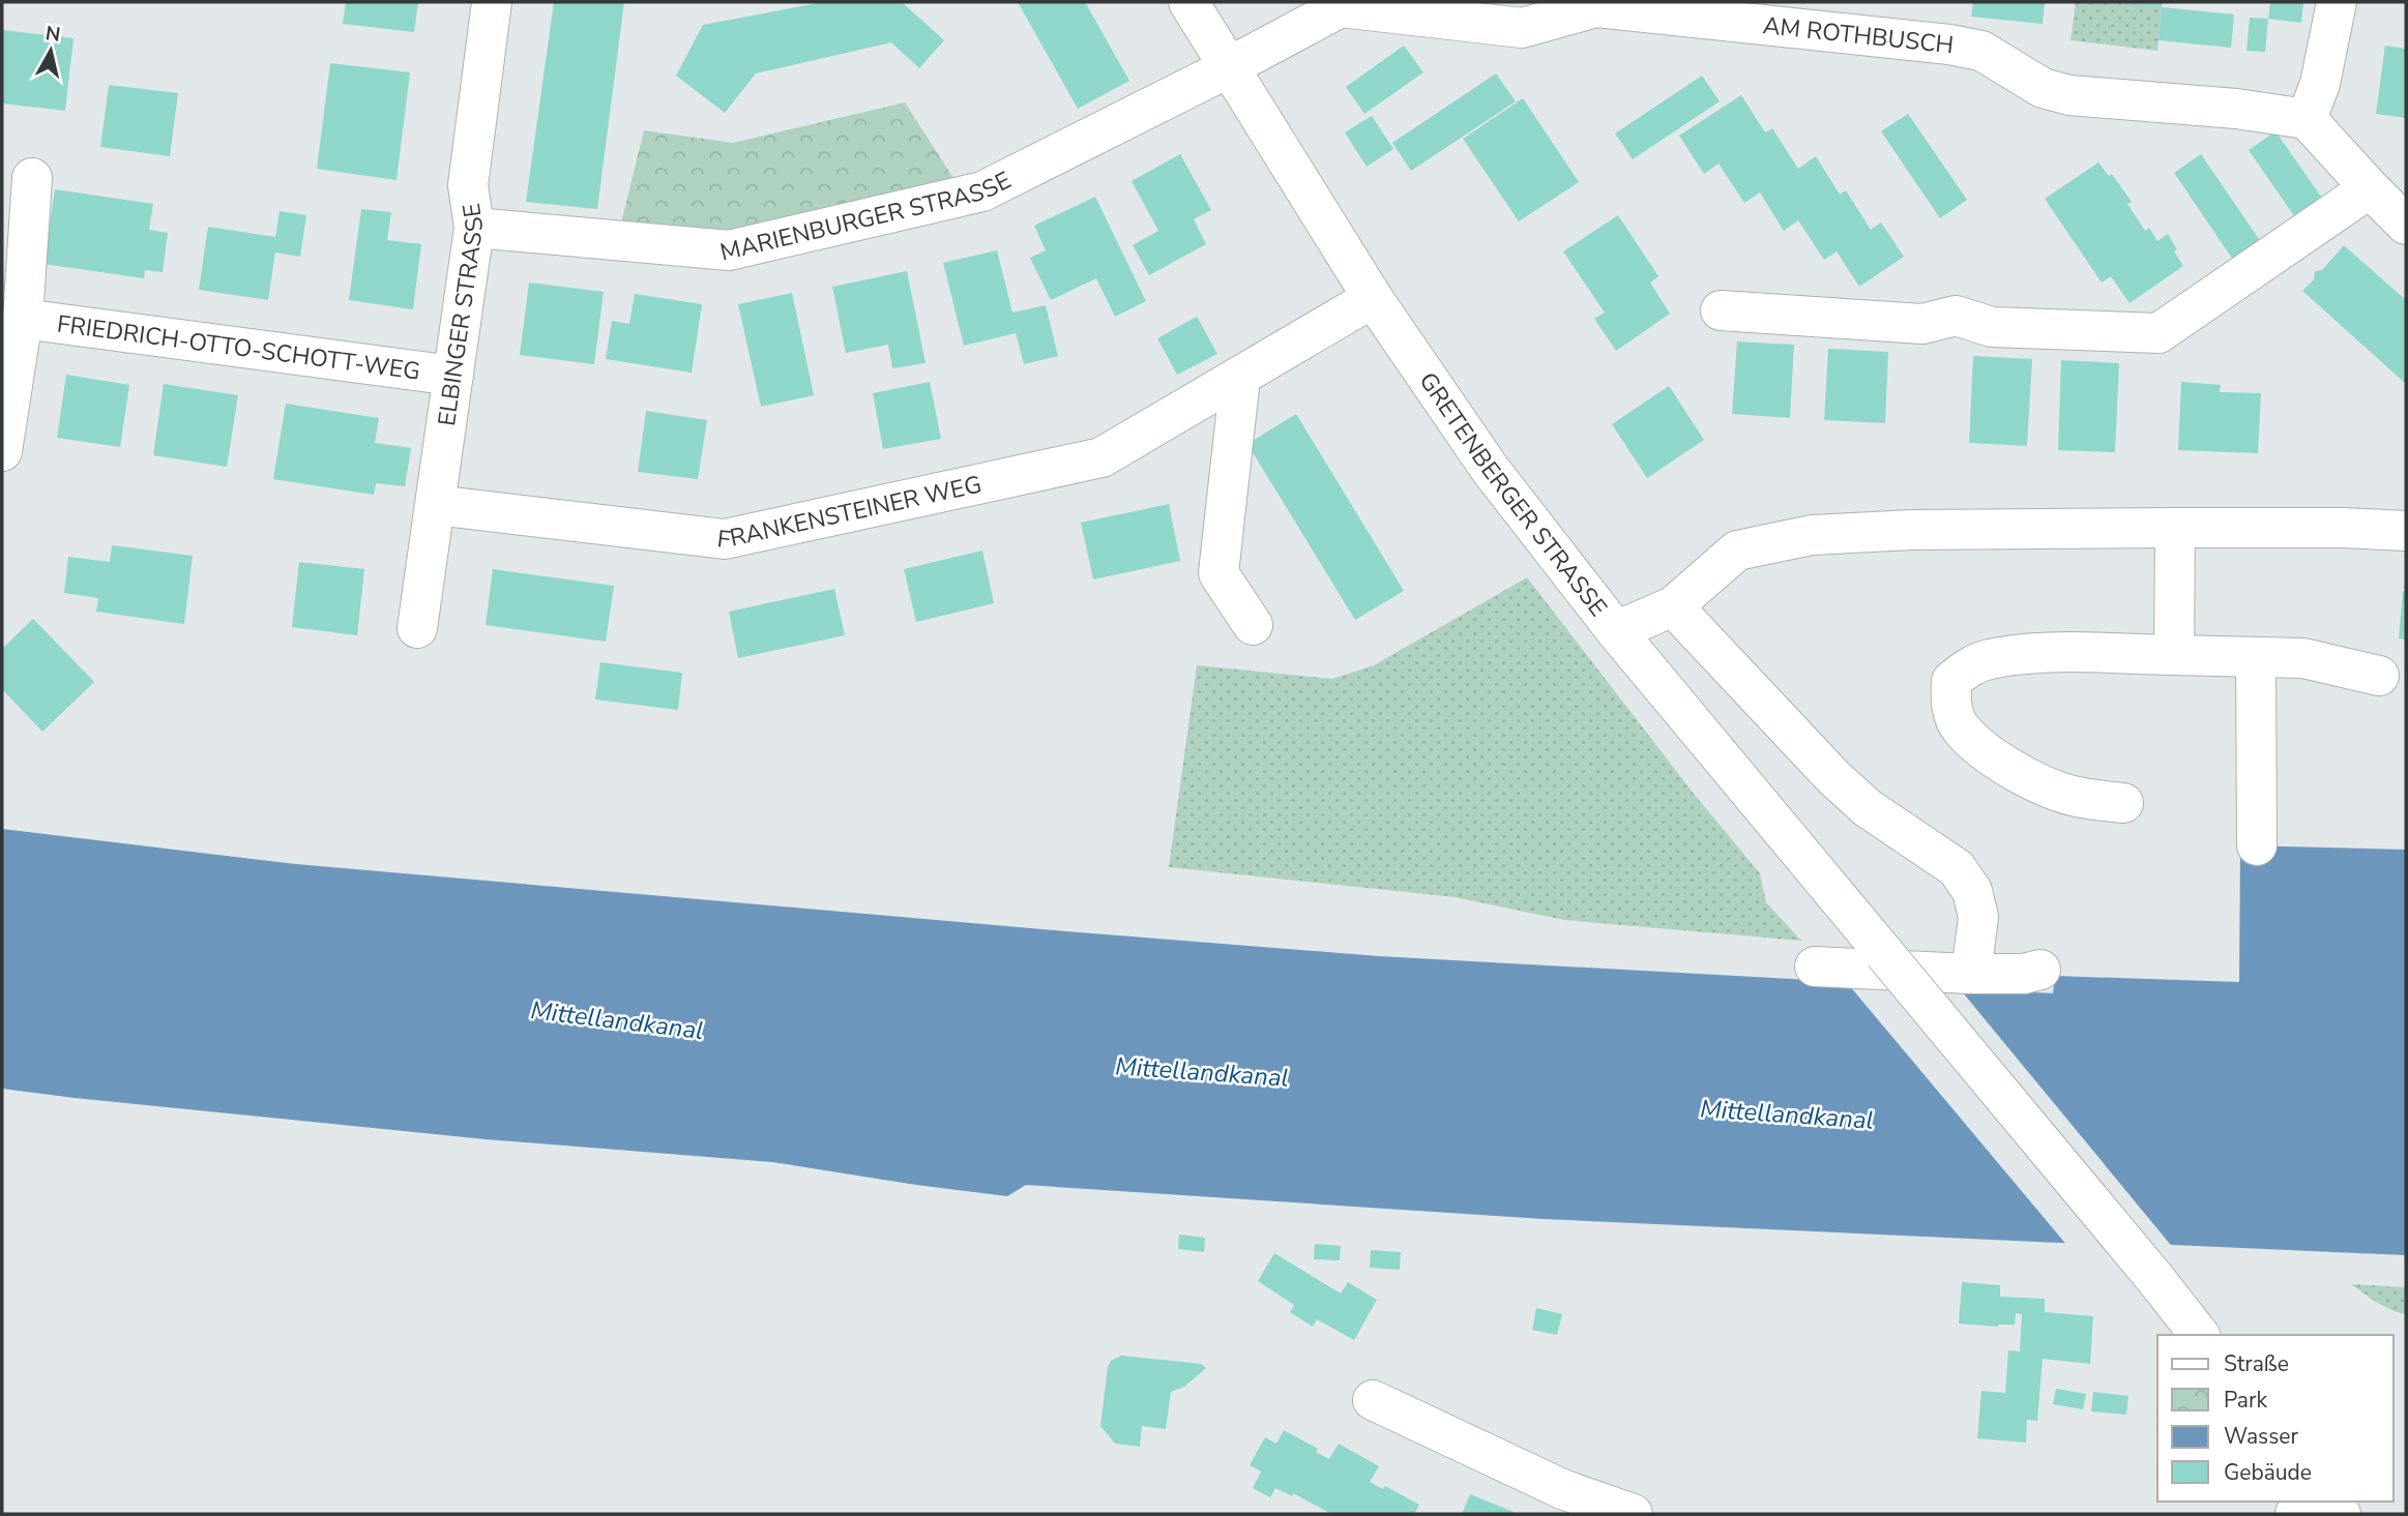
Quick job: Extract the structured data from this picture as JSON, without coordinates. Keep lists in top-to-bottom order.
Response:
{
  "streets": {
    "street": [
      "AM ROTHBUSCH",
      "MARIENBURGER STRASSE",
      "ELBINGER STRASSE",
      "FRIEDRICH-OTTO-SCHOTT-WEG",
      "GRETENBERGER STRASSE",
      "FRANKENSTEINER WEG"
    ]
  },
  "crossings": [
    ["AM ROTHBUSCH", "MARIENBURGER STRASSE"],
    ["AM ROTHBUSCH", "GRETENBERGER STRASSE"],
    ["MARIENBURGER STRASSE", "ELBINGER STRASSE"],
    ["MARIENBURGER STRASSE", "GRETENBERGER STRASSE"],
    ["ELBINGER STRASSE", "FRIEDRICH-OTTO-SCHOTT-WEG"],
    ["ELBINGER STRASSE", "FRANKENSTEINER WEG"],
    ["GRETENBERGER STRASSE", "FRANKENSTEINER WEG"]
  ],
  "water": ["Mittellandkanal"],
  "legend": [
    "Straße",
    "Park",
    "Wasser",
    "Gebäude"
  ],
  "north": "top"
}
